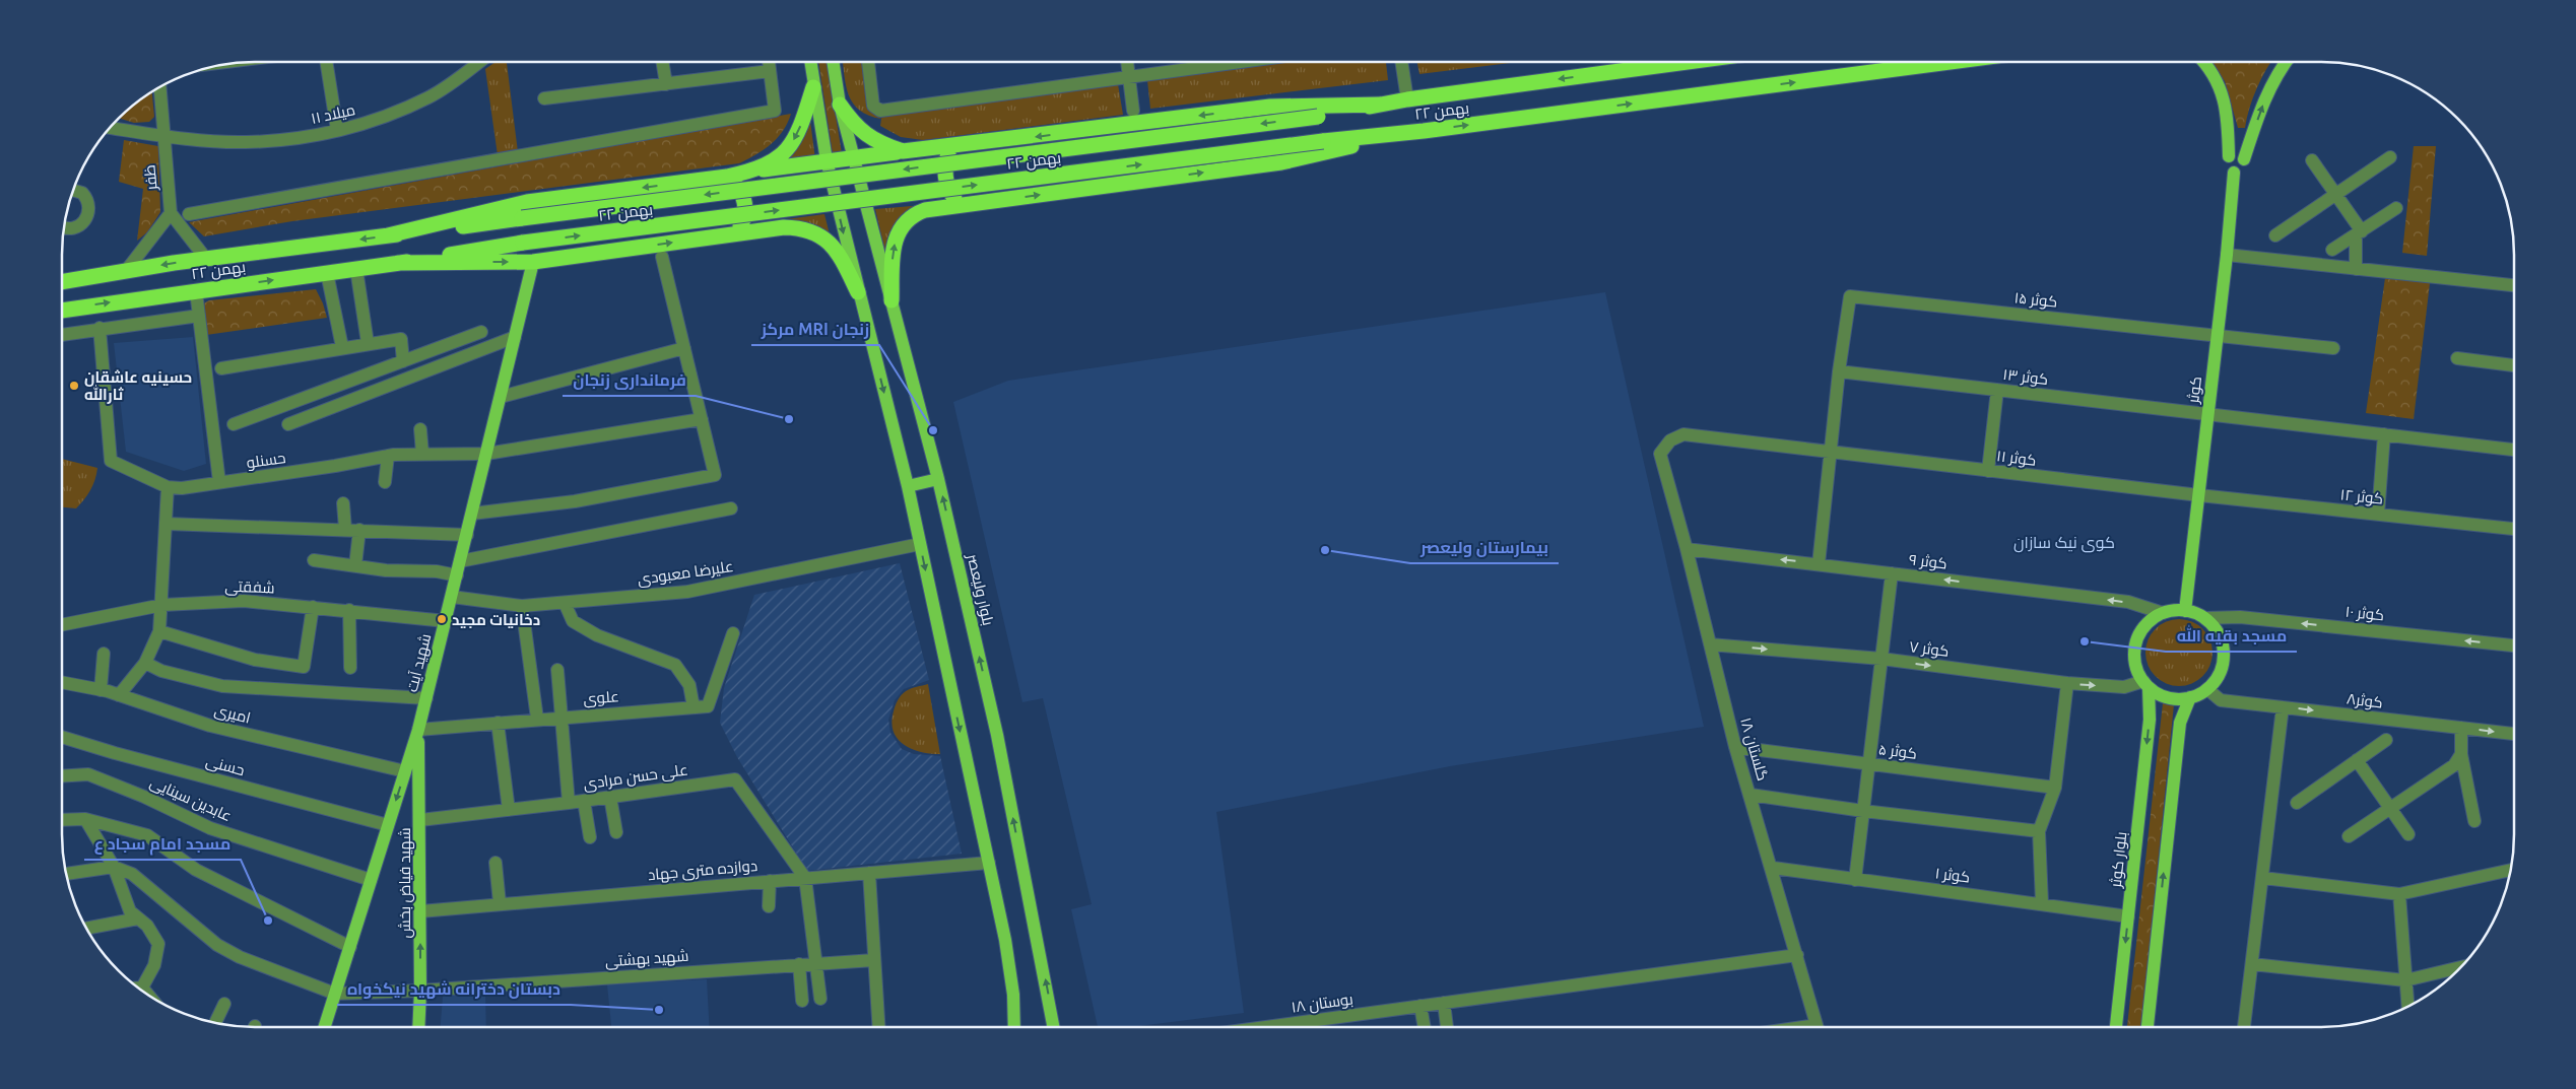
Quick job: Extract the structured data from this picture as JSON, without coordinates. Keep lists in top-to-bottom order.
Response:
{
  "streets": {
    "highway": ["۲۲ بهمن"],
    "main road": [
      "کوثر",
      "بلوار ولیعصر",
      "شهید آیت",
      "بلوار کوثر",
      "شهید فیاض بخش"
    ],
    "street": [
      "میلاد ۱۱",
      "ظفر",
      "۱۵ کوثر",
      "کوثر ۱۳",
      "کوثر ۱۱",
      "حسنلو",
      "کوثر ۱۲",
      "کوثر ۹",
      "علیرضا معبودی",
      "شفقتی",
      "کوثر ۱۰",
      "کوثر ۷",
      "علوی",
      "کوثر۸",
      "امیری",
      "گلستان ۱۸",
      "کوثر ۵",
      "حسنی",
      "علی حسن مرادی",
      "عابدین سینایی",
      "دوازده متری جهاد",
      "کوثر ۱",
      "شهید بهشتی",
      "بوستان ۱۸"
    ]
  },
  "crossings": [
    ["میلاد ۱۱", "ظفر"],
    ["۱۵ کوثر", "کوثر ۱۳"],
    ["۱۵ کوثر", "کوثر"],
    ["کوثر ۱۳", "کوثر"],
    ["کوثر", "کوثر ۱۱"],
    ["کوثر", "کوثر ۱۲"],
    ["کوثر", "کوثر ۹"],
    ["کوثر", "کوثر ۱۰"],
    ["کوثر", "کوثر ۷"],
    ["کوثر", "کوثر۸"],
    ["کوثر", "بلوار کوثر"],
    ["کوثر ۱۱", "کوثر ۱۲"],
    ["کوثر ۱۱", "کوثر ۹"],
    ["کوثر ۱۱", "گلستان ۱۸"],
    ["حسنلو", "شهید آیت"],
    ["کوثر ۹", "کوثر ۱۰"],
    ["کوثر ۹", "کوثر ۷"],
    ["کوثر ۹", "کوثر۸"],
    ["کوثر ۹", "گلستان ۱۸"],
    ["کوثر ۹", "بلوار کوثر"],
    ["علیرضا معبودی", "شهید آیت"],
    ["شفقتی", "شهید آیت"],
    ["کوثر ۱۰", "کوثر ۷"],
    ["کوثر ۱۰", "کوثر۸"],
    ["کوثر ۱۰", "بلوار کوثر"],
    ["کوثر ۷", "کوثر۸"],
    ["کوثر ۷", "گلستان ۱۸"],
    ["کوثر ۷", "بلوار کوثر"],
    ["شهید آیت", "علوی"],
    ["شهید آیت", "امیری"],
    ["شهید آیت", "حسنی"],
    ["شهید آیت", "عابدین سینایی"],
    ["شهید آیت", "شهید فیاض بخش"],
    ["شهید آیت", "شهید بهشتی"],
    ["علوی", "شهید فیاض بخش"],
    ["کوثر۸", "بلوار کوثر"],
    ["گلستان ۱۸", "کوثر ۵"],
    ["گلستان ۱۸", "کوثر ۱"],
    ["علی حسن مرادی", "دوازده متری جهاد"],
    ["علی حسن مرادی", "شهید فیاض بخش"],
    ["بلوار کوثر", "کوثر ۱"],
    ["دوازده متری جهاد", "شهید فیاض بخش"],
    ["شهید فیاض بخش", "شهید بهشتی"]
  ],
  "one_way": [
    "کوثر ۹",
    "کوثر ۱۰",
    "کوثر ۷",
    "کوثر۸"
  ],
  "districts": ["کوی نیک سازان"],
  "places": [
    "حسینیه عاشقان ثارالله",
    "فرمانداری زنجان",
    "مرکز MRI زنجان",
    "بیمارستان ولیعصر",
    "دخانیات مجید",
    "مسجد بقیه الله",
    "مسجد امام سجاد ع",
    "دبستان دخترانه شهید نیکخواه"
  ]
}
